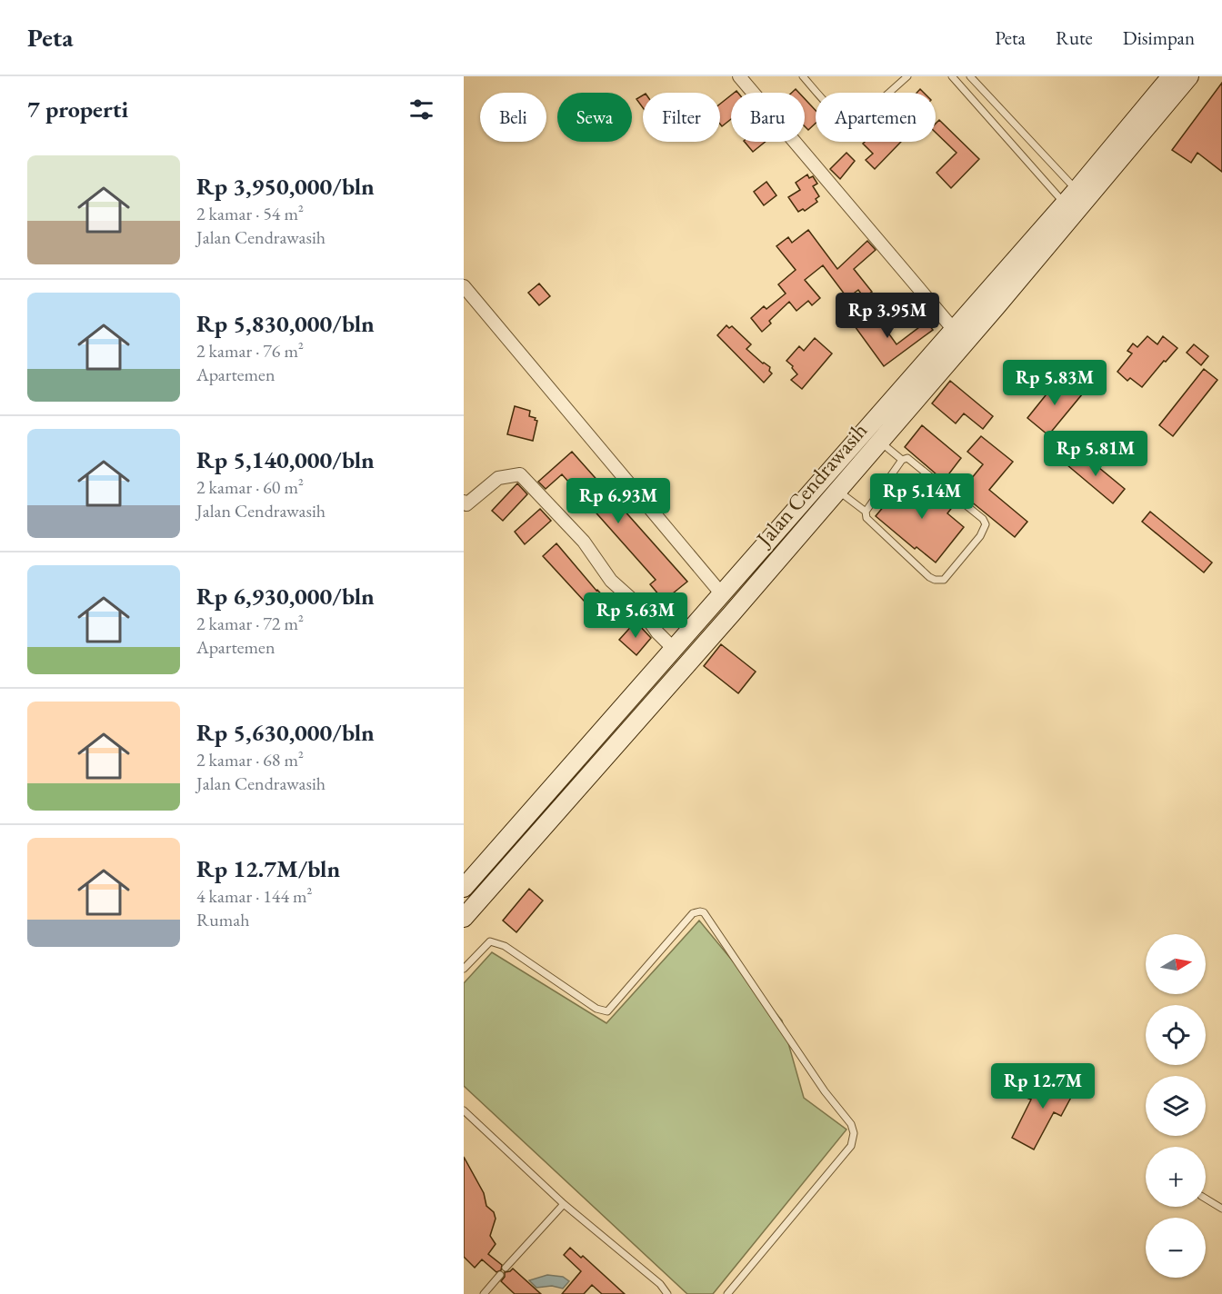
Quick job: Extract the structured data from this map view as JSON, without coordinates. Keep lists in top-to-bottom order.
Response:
{
  "streets": {
    "main road": ["Jalan Cendrawasih"]
  },
  "north": "right",
  "page": {
    "header": "Peta",
    "nav": ["Peta", "Rute", "Disimpan"],
    "heading": "7 properti",
    "chip": [
      "Beli",
      "Sewa",
      "Filter",
      "Baru",
      "Apartemen"
    ],
    "list": [
      {
        "name": "Rp 3,950,000/bln",
        "note": "2 kamar · 54 m² · Jalan Cendrawasih"
      },
      {
        "name": "Rp 5,830,000/bln",
        "note": "2 kamar · 76 m² · Apartemen"
      },
      {
        "name": "Rp 5,140,000/bln",
        "note": "2 kamar · 60 m² · Jalan Cendrawasih"
      },
      {
        "name": "Rp 6,930,000/bln",
        "note": "2 kamar · 72 m² · Apartemen"
      },
      {
        "name": "Rp 5,630,000/bln",
        "note": "2 kamar · 68 m² · Jalan Cendrawasih"
      },
      {
        "name": "Rp 12.7M/bln",
        "note": "4 kamar · 144 m² · Rumah"
      }
    ],
    "price": [
      "Rp 3.95M",
      "Rp 5.83M",
      "Rp 5.81M",
      "Rp 5.14M",
      "Rp 6.93M",
      "Rp 5.63M",
      "Rp 12.7M"
    ],
    "map_buttons": ["+", "−"]
  }
}
